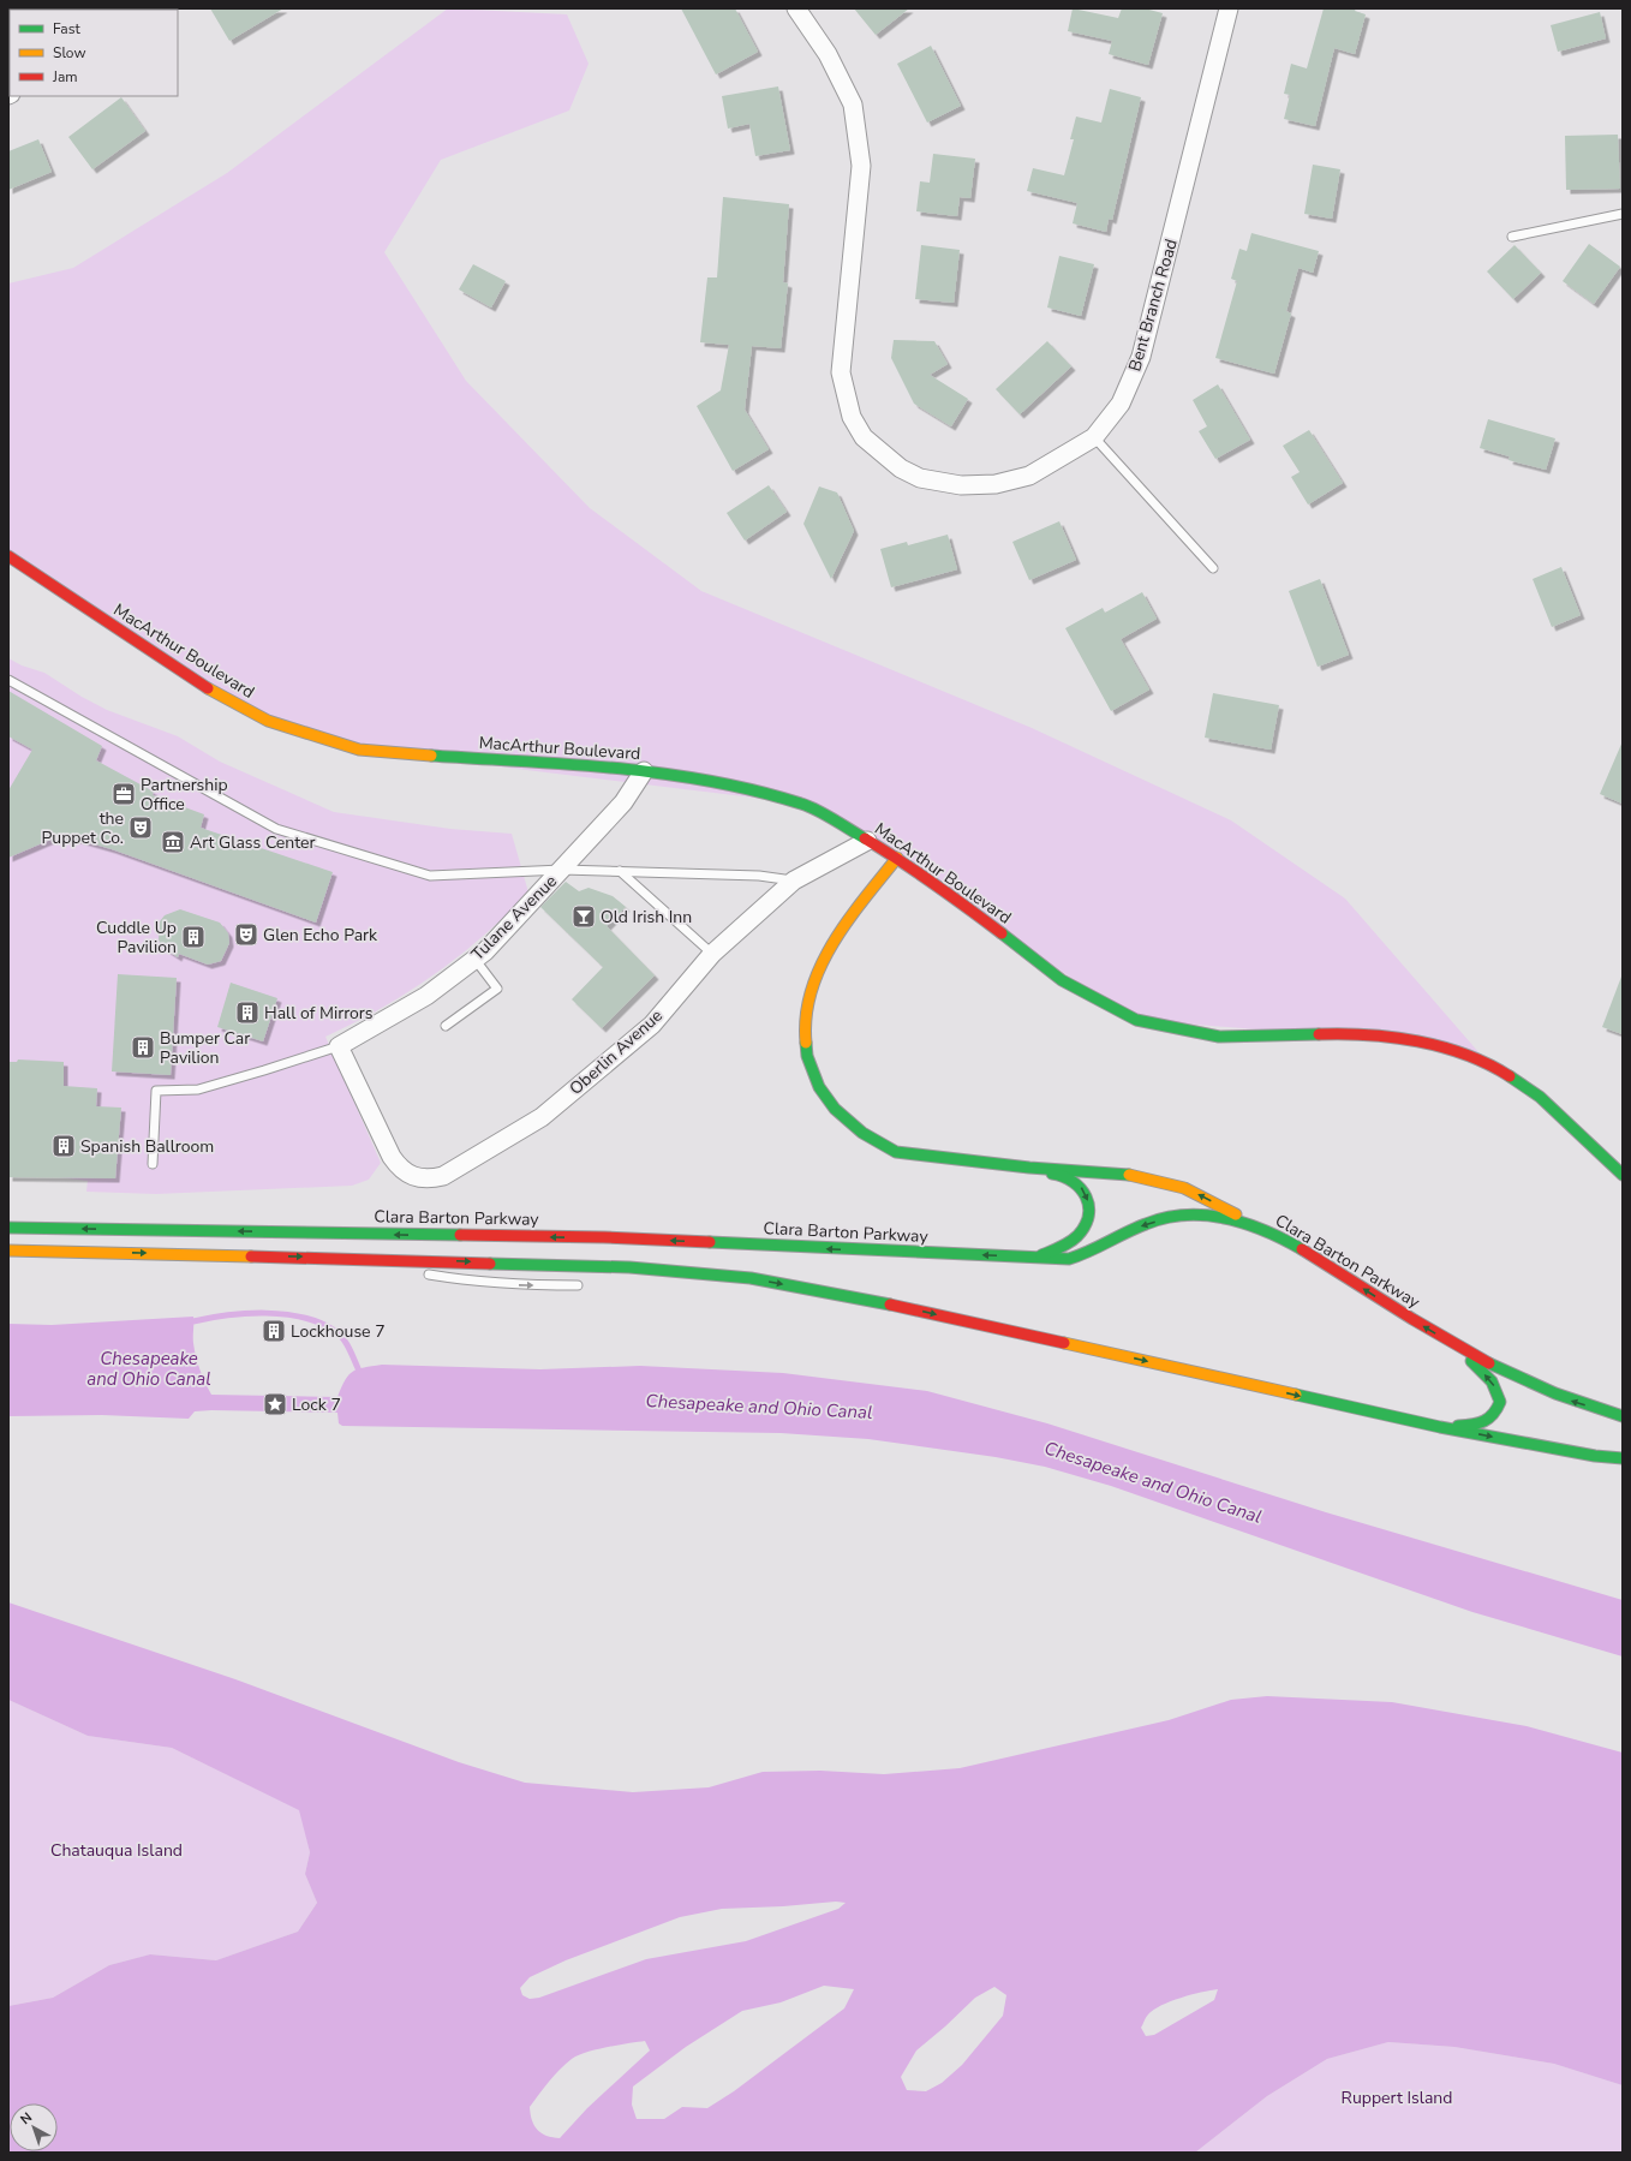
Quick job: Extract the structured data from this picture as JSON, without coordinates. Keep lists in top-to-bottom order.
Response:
{
  "streets": {
    "main road": ["MacArthur Boulevard", "Clara Barton Parkway"],
    "street": ["Bent Branch Road", "Tulane Avenue", "Oberlin Avenue"]
  },
  "crossings": [
    ["MacArthur Boulevard", "Tulane Avenue"],
    ["MacArthur Boulevard", "Oberlin Avenue"],
    ["Tulane Avenue", "Oberlin Avenue"]
  ],
  "water": ["Chesapeake and Ohio Canal"],
  "parks": ["Chatauqua Island", "Ruppert Island"],
  "places": {
    "office": ["Partnership Office"],
    "theatre": ["the Puppet Co.", "Glen Echo Park"],
    "museum": ["Art Glass Center"],
    "bar": ["Old Irish Inn"],
    "building": [
      "Cuddle Up Pavilion",
      "Hall of Mirrors",
      "Bumper Car Pavilion",
      "Spanish Ballroom",
      "Lockhouse 7"
    ],
    "place": ["Lock 7"]
  },
  "legend": ["Fast", "Slow", "Jam"],
  "north": "top left"
}
